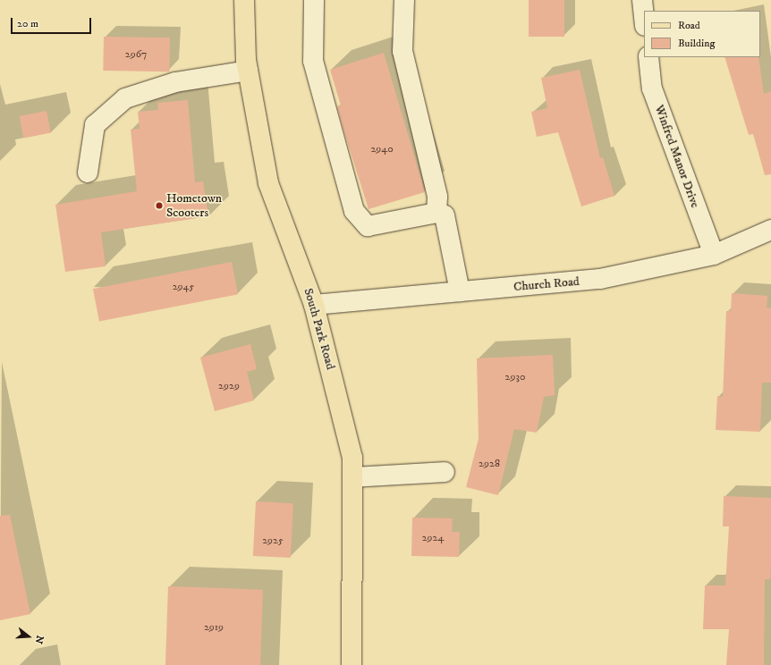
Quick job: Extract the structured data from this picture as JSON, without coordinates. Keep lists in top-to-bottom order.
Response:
{
  "streets": {
    "main road": ["South Park Road"],
    "street": ["Winfred Manor Drive", "Church Road"]
  },
  "crossings": [
    ["Winfred Manor Drive", "Church Road"],
    ["Church Road", "South Park Road"]
  ],
  "places": ["Hometown Scooters"],
  "house_numbers": [
    "2967",
    "2940",
    "2945",
    "2930",
    "2929",
    "2928",
    "2924",
    "2925",
    "2919"
  ],
  "legend": ["Road", "Building"],
  "scale_bar": "20 m",
  "north": "right"
}
